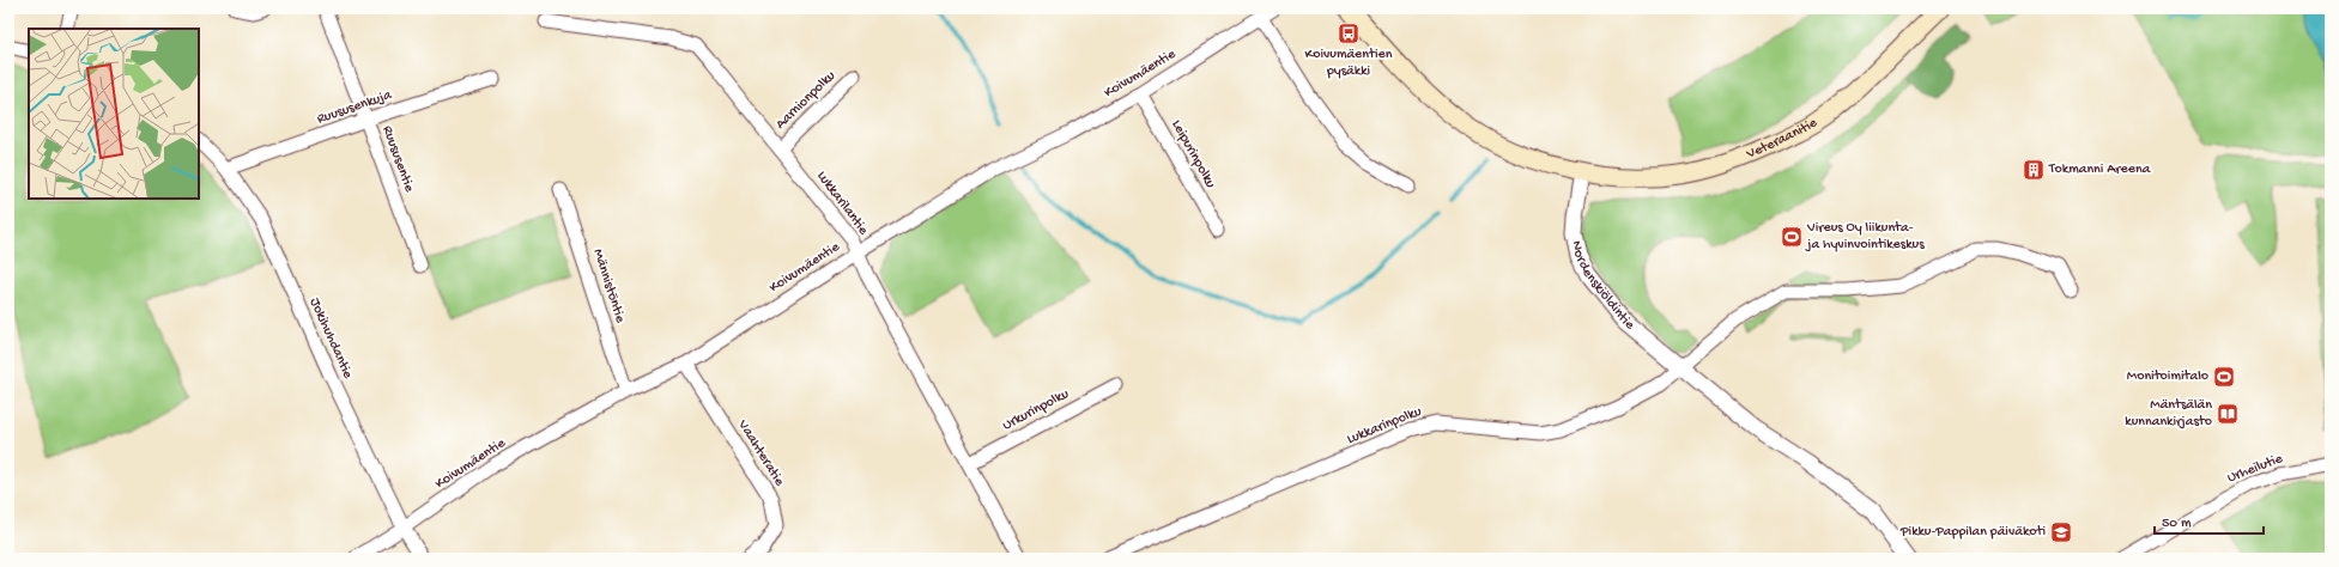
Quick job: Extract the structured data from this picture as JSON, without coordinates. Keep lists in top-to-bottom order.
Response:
{
  "streets": {
    "main road": ["Veteraanitie"],
    "street": [
      "Koivumäentie",
      "Aarnionpolku",
      "Ruususenkuja",
      "Leipurinpolku",
      "Ruususentie",
      "Lukkarilantie",
      "Nordenskiöldintie",
      "Männistöntie",
      "Jokihuhdantie",
      "Urkurinpolku",
      "Lukkarinpolku",
      "Vaahteratie",
      "Urheilutie"
    ]
  },
  "crossings": [
    ["Koivumäentie", "Leipurinpolku"],
    ["Koivumäentie", "Lukkarilantie"],
    ["Koivumäentie", "Männistöntie"],
    ["Koivumäentie", "Jokihuhdantie"],
    ["Koivumäentie", "Vaahteratie"],
    ["Aarnionpolku", "Lukkarilantie"],
    ["Ruususenkuja", "Ruususentie"],
    ["Ruususenkuja", "Jokihuhdantie"],
    ["Veteraanitie", "Nordenskiöldintie"],
    ["Lukkarilantie", "Urkurinpolku"],
    ["Nordenskiöldintie", "Lukkarinpolku"]
  ],
  "places": {
    "bus stop": ["Koivumäentien pysäkki"],
    "building": ["Tokmanni Areena"],
    "sports": ["Vireus Oy liikunta- ja hyvinvointikeskus", "Monitoimitalo"],
    "library": ["Mäntsälän kunnankirjasto"],
    "school or university": ["Pikku-Pappilan päiväkoti"]
  },
  "scale_bar": "50 m"
}
